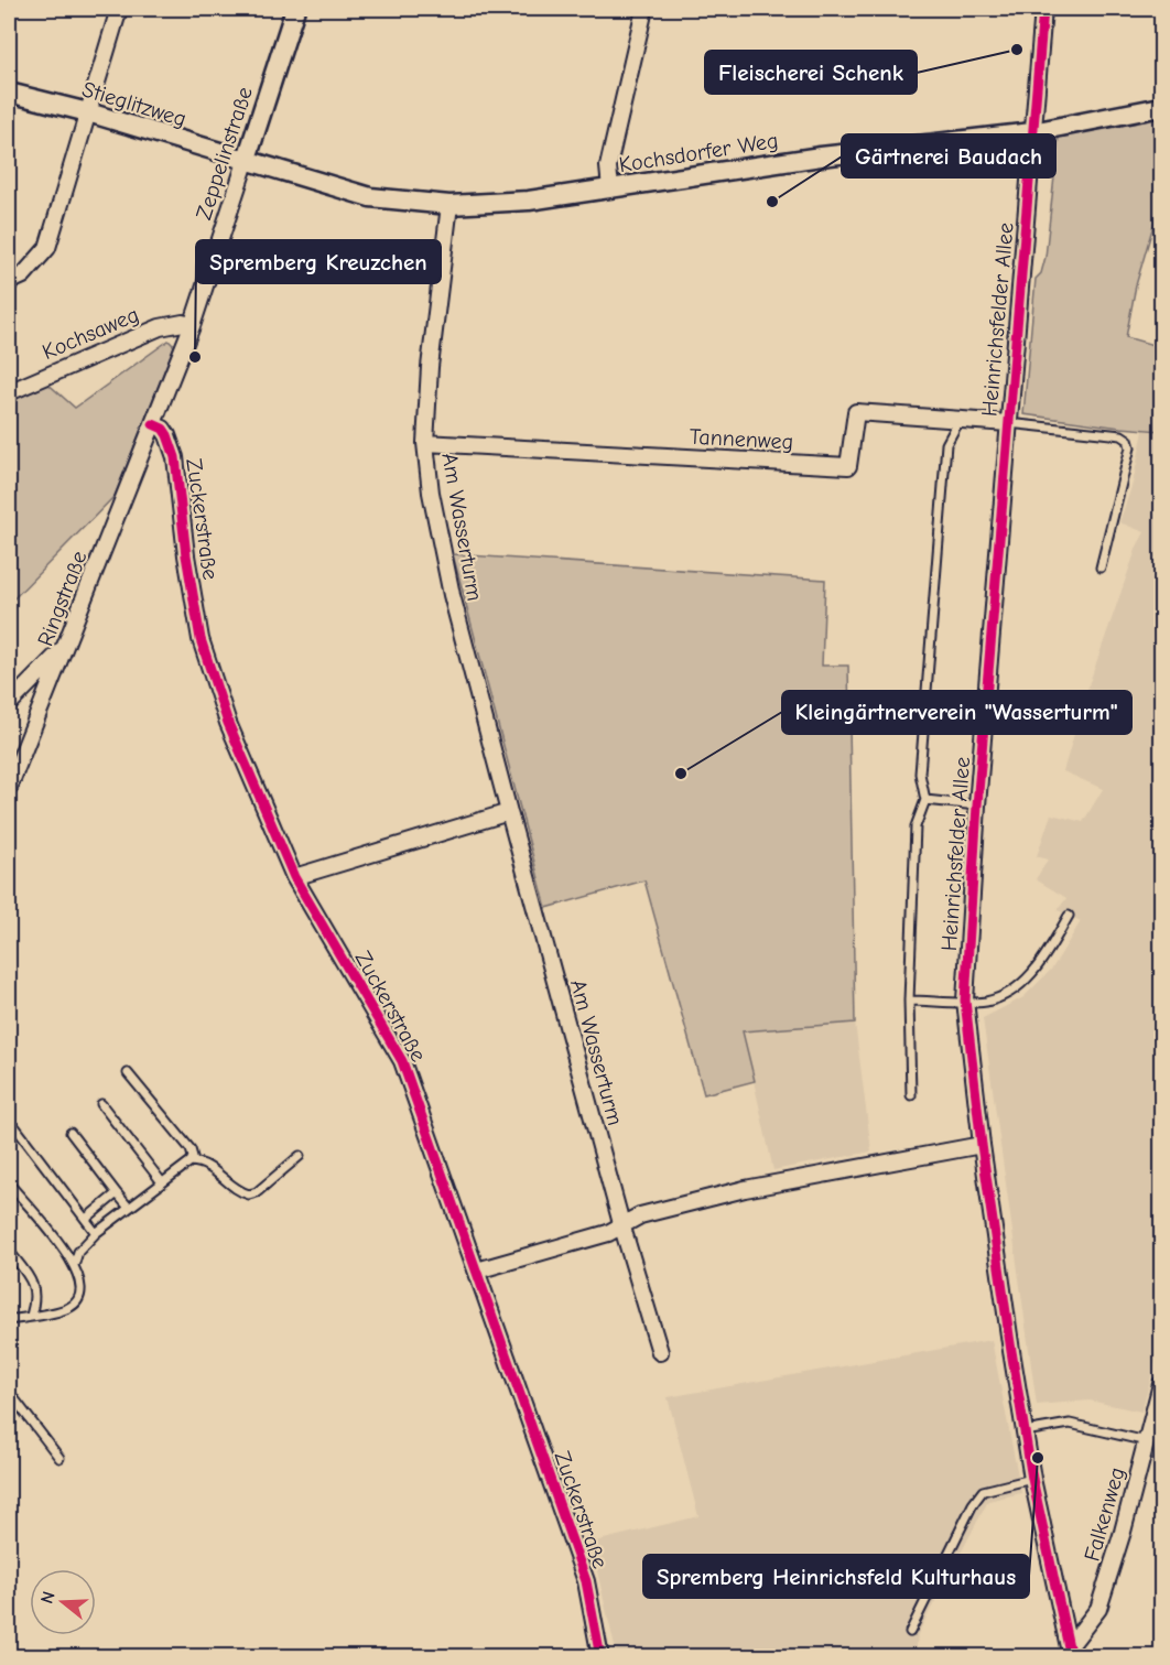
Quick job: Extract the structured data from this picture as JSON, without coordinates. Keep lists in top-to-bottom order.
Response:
{
  "streets": {
    "street": [
      "Stieglitzweg",
      "Kochsdorfer Weg",
      "Zeppelinstraße",
      "Heinrichsfelder Allee",
      "Kochsaweg",
      "Tannenweg",
      "Zuckerstraße",
      "Am Wasserturm",
      "Ringstraße",
      "Falkenweg"
    ]
  },
  "crossings": [
    ["Stieglitzweg", "Kochsdorfer Weg"],
    ["Stieglitzweg", "Zeppelinstraße"],
    ["Kochsdorfer Weg", "Zeppelinstraße"],
    ["Kochsdorfer Weg", "Heinrichsfelder Allee"],
    ["Kochsdorfer Weg", "Am Wasserturm"],
    ["Zeppelinstraße", "Kochsaweg"],
    ["Zeppelinstraße", "Zuckerstraße"],
    ["Zeppelinstraße", "Ringstraße"],
    ["Heinrichsfelder Allee", "Tannenweg"],
    ["Heinrichsfelder Allee", "Falkenweg"],
    ["Tannenweg", "Am Wasserturm"],
    ["Zuckerstraße", "Ringstraße"]
  ],
  "places": [
    "Fleischerei Schenk",
    "Gärtnerei Baudach",
    "Spremberg Kreuzchen",
    "Kleingärtnerverein \"Wasserturm\"",
    "Spremberg Heinrichsfeld Kulturhaus"
  ],
  "north": "left"
}
